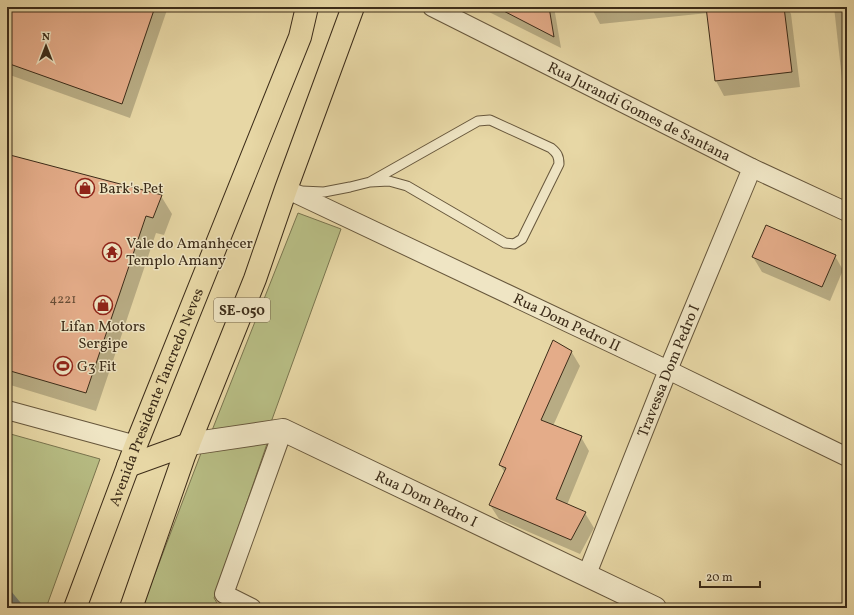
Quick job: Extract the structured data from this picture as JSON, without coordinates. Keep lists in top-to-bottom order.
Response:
{
  "streets": {
    "main road": ["SE-050", "Avenida Presidente Tancredo Neves"],
    "street": [
      "Rua Jurandi Gomes de Santana",
      "Rua Dom Pedro II",
      "Travessa Dom Pedro I",
      "Rua Dom Pedro I"
    ]
  },
  "crossings": [
    ["Rua Jurandi Gomes de Santana", "Travessa Dom Pedro I"],
    ["SE-050", "Rua Dom Pedro II"],
    ["Rua Dom Pedro II", "Travessa Dom Pedro I"],
    ["Travessa Dom Pedro I", "Rua Dom Pedro I"]
  ],
  "places": {
    "shop": ["Bark's Pet", "Lifan Motors Sergipe"],
    "temple": ["Vale do Amanhecer Templo Amany"],
    "sports": ["G3 Fit"]
  },
  "house_numbers": ["4221"],
  "scale_bar": "20 m",
  "north": "top"
}
